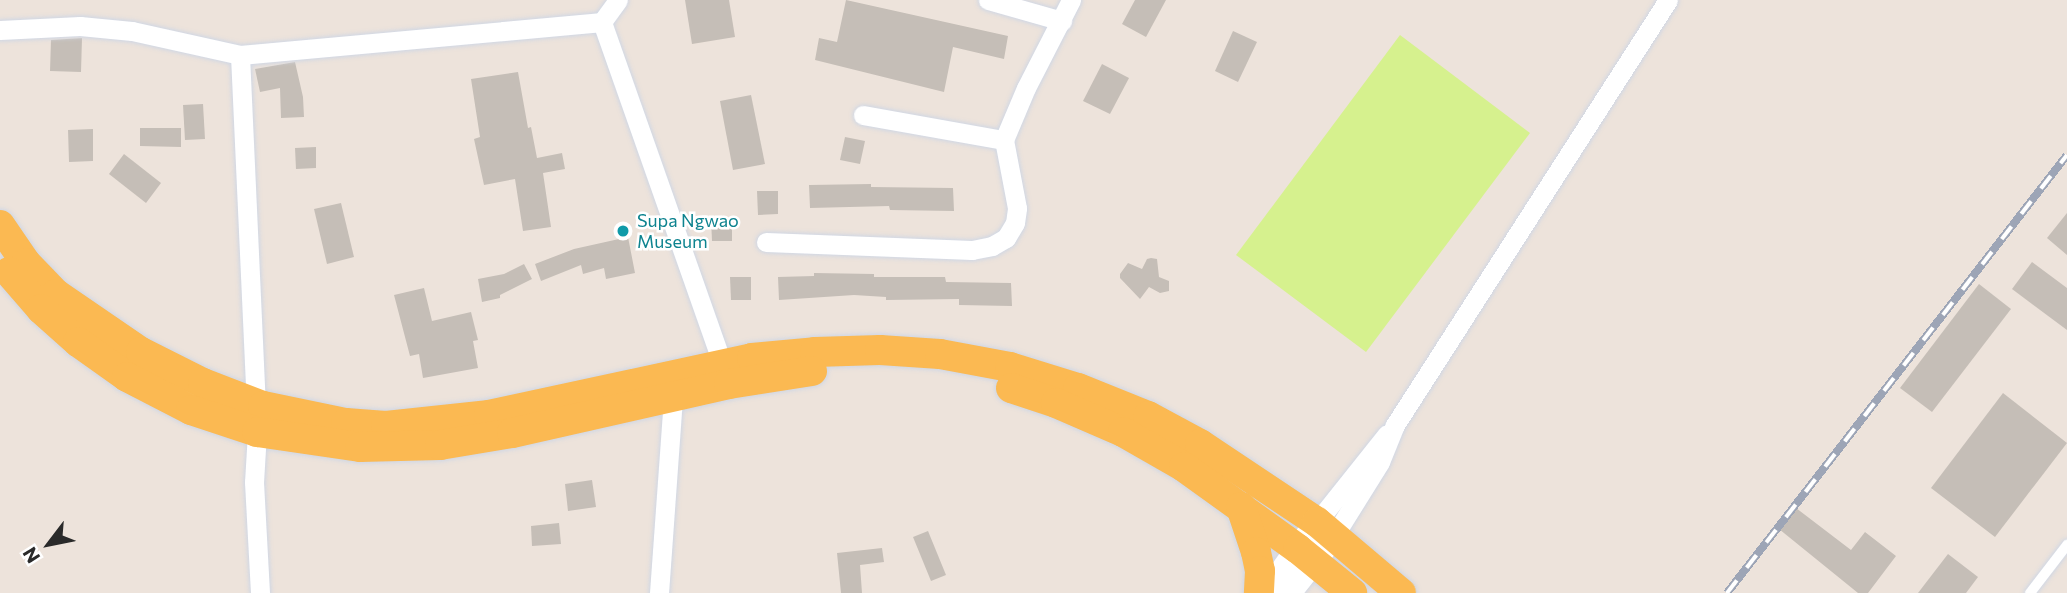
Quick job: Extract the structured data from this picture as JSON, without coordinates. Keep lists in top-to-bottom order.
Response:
{
  "places": ["Supa Ngwao Museum"],
  "north": "bottom left"
}
